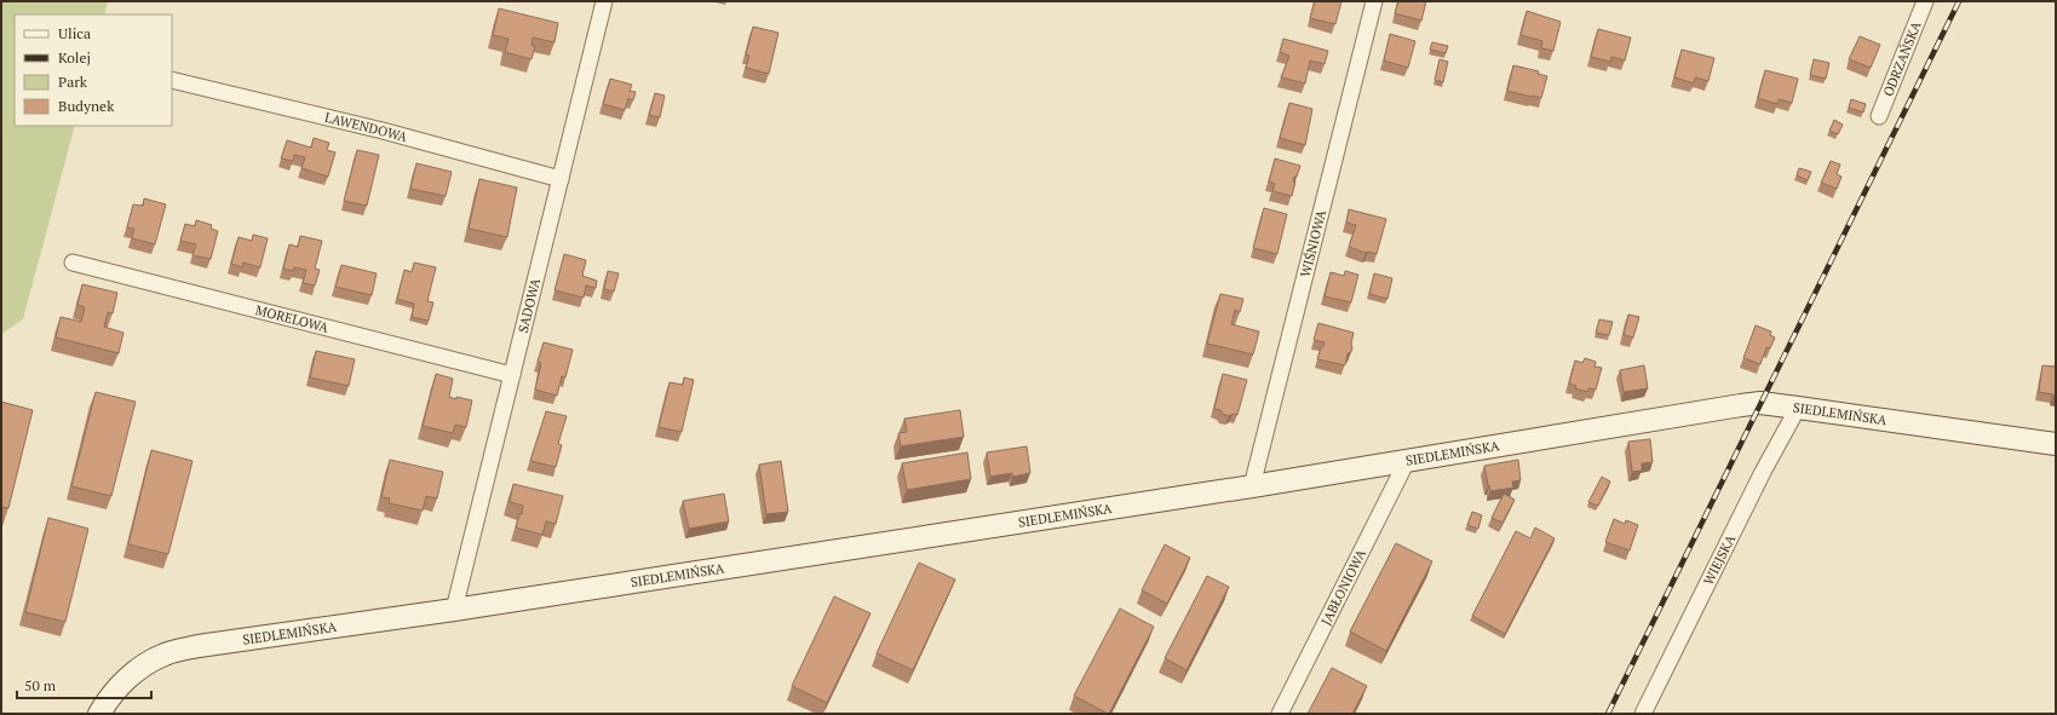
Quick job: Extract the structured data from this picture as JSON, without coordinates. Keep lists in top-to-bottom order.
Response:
{
  "streets": {
    "street": [
      "ODRZAŃSKA",
      "LAWENDOWA",
      "WIŚNIOWA",
      "SADOWA",
      "MORELOWA",
      "SIEDLEMIŃSKA",
      "WIEJSKA",
      "JABŁONIOWA"
    ]
  },
  "crossings": [
    ["LAWENDOWA", "SADOWA"],
    ["WIŚNIOWA", "SIEDLEMIŃSKA"],
    ["SADOWA", "MORELOWA"],
    ["SADOWA", "SIEDLEMIŃSKA"],
    ["SIEDLEMIŃSKA", "WIEJSKA"],
    ["SIEDLEMIŃSKA", "JABŁONIOWA"]
  ],
  "legend": [
    "Ulica",
    "Kolej",
    "Park",
    "Budynek"
  ],
  "scale_bar": "50 m"
}
